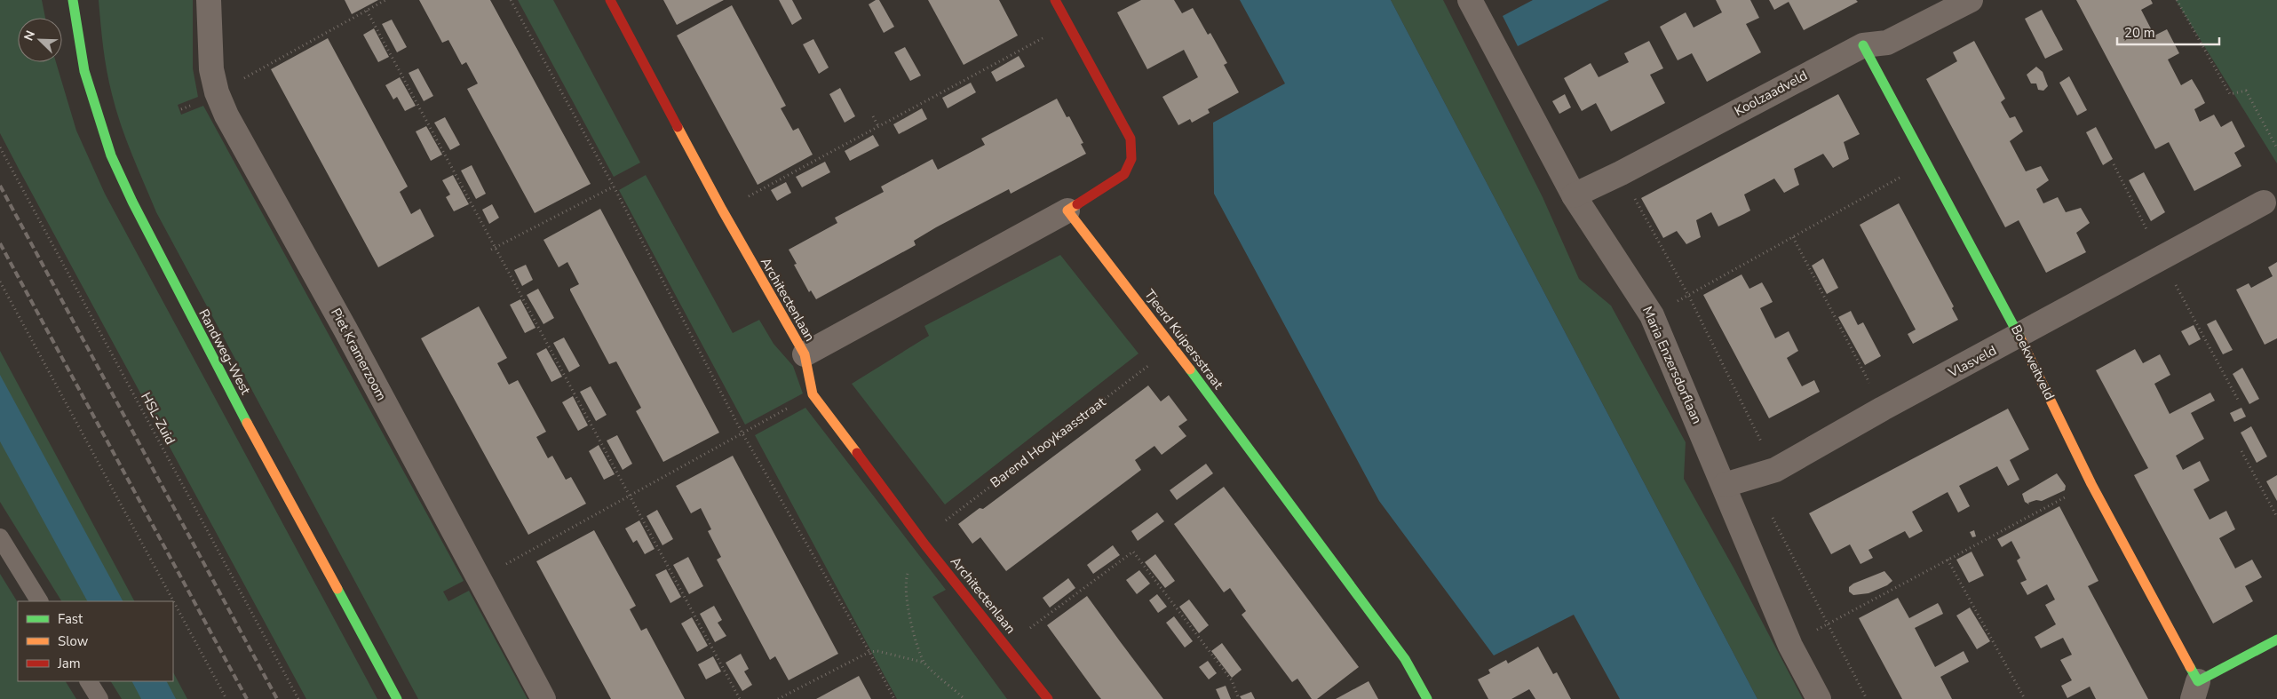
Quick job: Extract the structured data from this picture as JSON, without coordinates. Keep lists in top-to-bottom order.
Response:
{
  "streets": {
    "street": [
      "Koolzaadveld",
      "Architectenlaan",
      "Tjeerd Kuipersstraat",
      "Randweg-West",
      "Piet Kramerzoom",
      "Vlasveld",
      "Boekweitveld",
      "Maria Enzersdorflaan"
    ],
    "path": ["HSL-Zuid", "Barend Hooykaasstraat"]
  },
  "crossings": [
    ["Koolzaadveld", "Boekweitveld"],
    ["Koolzaadveld", "Maria Enzersdorflaan"],
    ["Architectenlaan", "Barend Hooykaasstraat"],
    ["Tjeerd Kuipersstraat", "Barend Hooykaasstraat"],
    ["Vlasveld", "Boekweitveld"],
    ["Vlasveld", "Maria Enzersdorflaan"]
  ],
  "legend": ["Fast", "Slow", "Jam"],
  "scale_bar": "20 m",
  "north": "top left"
}
